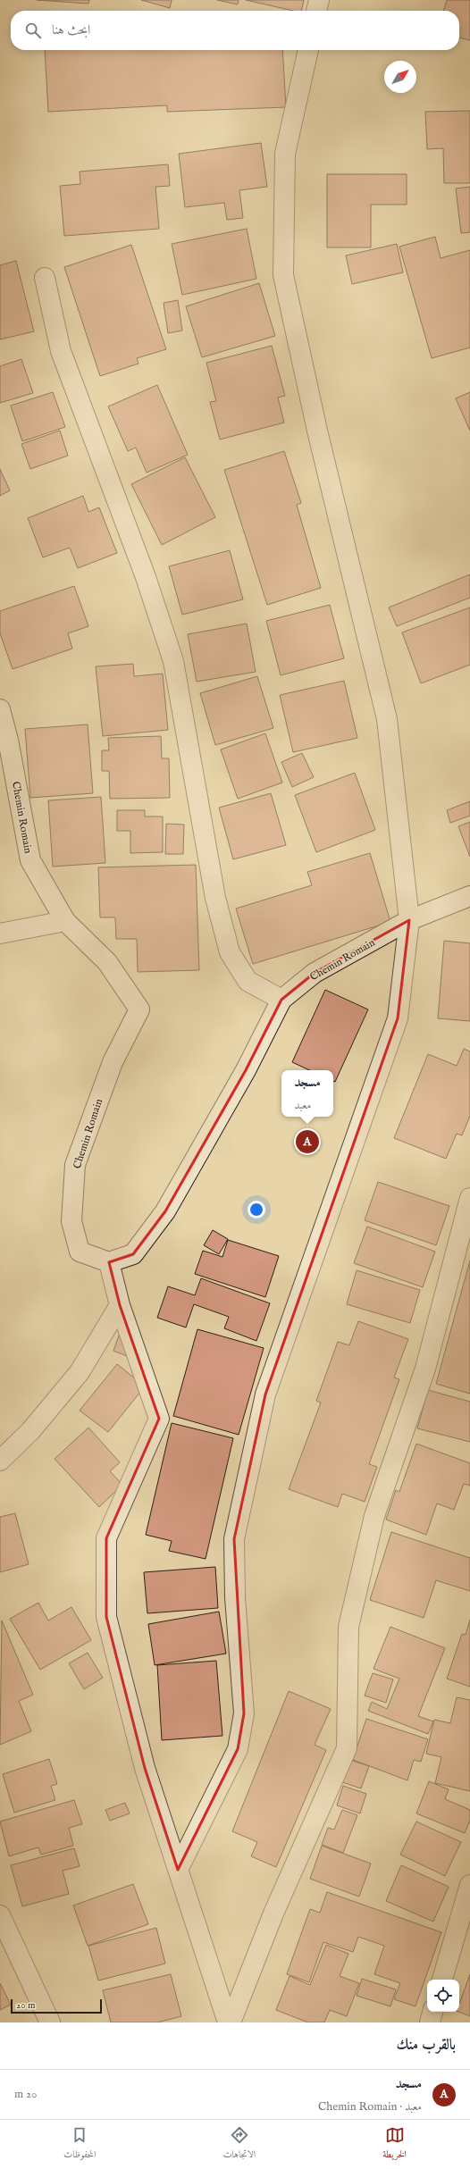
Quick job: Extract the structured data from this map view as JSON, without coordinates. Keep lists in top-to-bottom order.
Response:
{
  "streets": {
    "street": ["Chemin Romain"]
  },
  "scale_bar": "20 m",
  "north": "top right",
  "page": {
    "search": "ابحث هنا",
    "popup": ["مسجد", "معبد"],
    "pins": "A",
    "scale": "20 m",
    "heading": "بالقرب منك",
    "list": [
      {
        "mark": "A",
        "name": "مسجد",
        "note": "معبد · Chemin Romain",
        "value": "20 m"
      }
    ],
    "nav": ["الخريطة", "الاتجاهات", "المحفوظات"]
  }
}
